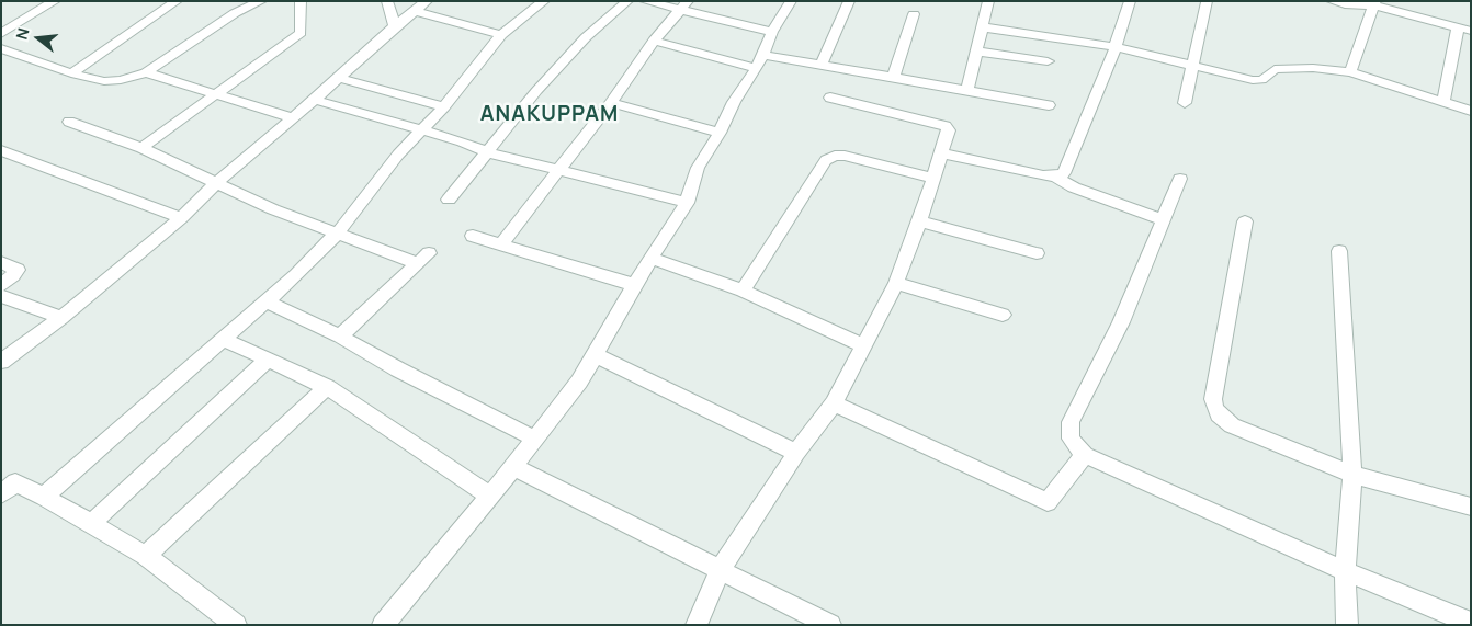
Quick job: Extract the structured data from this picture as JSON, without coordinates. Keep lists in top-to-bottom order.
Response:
{
  "districts": ["ANAKUPPAM"],
  "north": "left"
}
